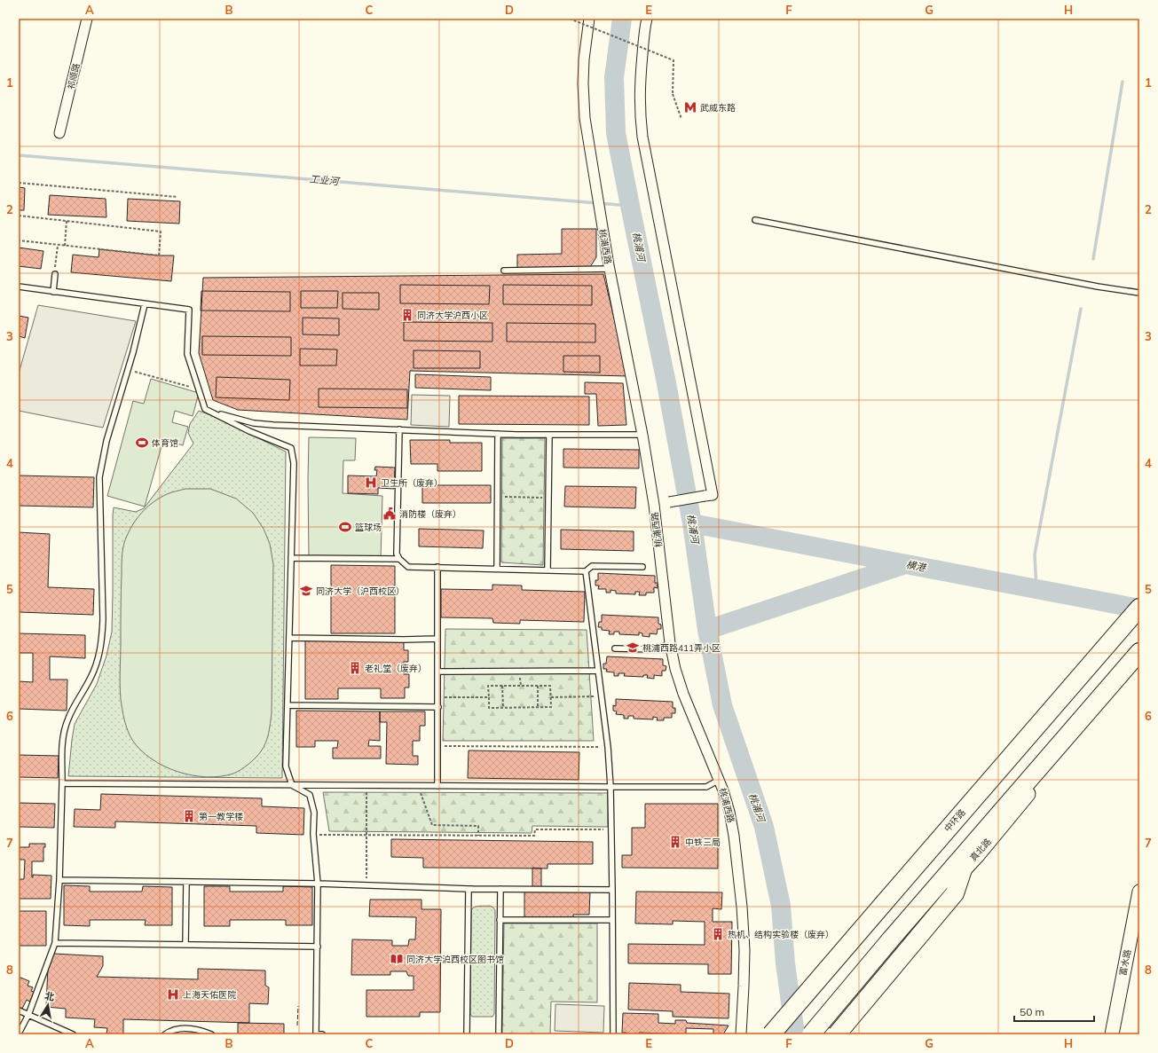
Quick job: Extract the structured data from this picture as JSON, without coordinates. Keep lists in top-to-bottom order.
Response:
{
  "streets": {
    "highway": ["中环路"],
    "main road": ["真北路"],
    "street": ["祁顺路", "桃浦西路", "富水路"]
  },
  "water": ["工业河", "桃浦河", "横港"],
  "places": {
    "metro station": ["武威东路"],
    "building": [
      "同济大学沪西小区",
      "老礼堂（废弃）",
      "第一教学楼",
      "中铁三局",
      "热机、结构实验楼（废弃）"
    ],
    "sports": ["体育馆", "篮球场"],
    "hospital": ["卫生所（废弃）", "上海天佑医院"],
    "public building": ["消防楼（废弃）"],
    "school or university": ["同济大学（沪西校区）", "桃浦西路411弄小区"],
    "library": ["同济大学沪西校区图书馆"]
  },
  "scale_bar": "50 m",
  "north": "top",
  "grid": {
    "columns": [
      "A",
      "B",
      "C",
      "D",
      "E",
      "F",
      "G",
      "H"
    ],
    "rows": [
      "1",
      "2",
      "3",
      "4",
      "5",
      "6",
      "7",
      "8"
    ]
  }
}
